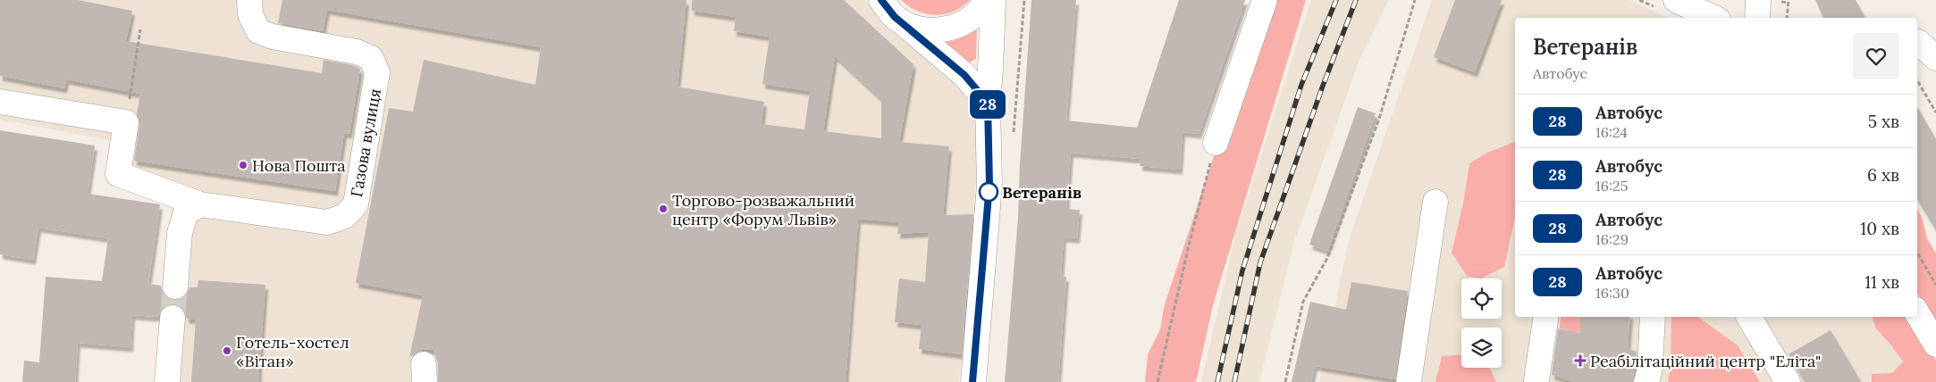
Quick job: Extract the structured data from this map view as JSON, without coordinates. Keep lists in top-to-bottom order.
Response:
{
  "streets": {
    "street": ["Газова вулиця"]
  },
  "places": {
    "other": [
      "Нова Пошта",
      "Ветеранів",
      "Торгово-розважальний центр «Форум Львів»",
      "Готель-хостел «Вітан»"
    ],
    "health": ["Реабілітаційний центр \"Еліта\""]
  },
  "lines": ["bus line 28"],
  "page": {
    "on_map": "28",
    "heading": ["Ветеранів", "Автобус"],
    "list": [
      {
        "mark": "28",
        "name": "Автобус",
        "note": "16:24",
        "value": "5 хв"
      },
      {
        "mark": "28",
        "name": "Автобус",
        "note": "16:25",
        "value": "6 хв"
      },
      {
        "mark": "28",
        "name": "Автобус",
        "note": "16:29",
        "value": "10 хв"
      },
      {
        "mark": "28",
        "name": "Автобус",
        "note": "16:30",
        "value": "11 хв"
      }
    ]
  }
}
